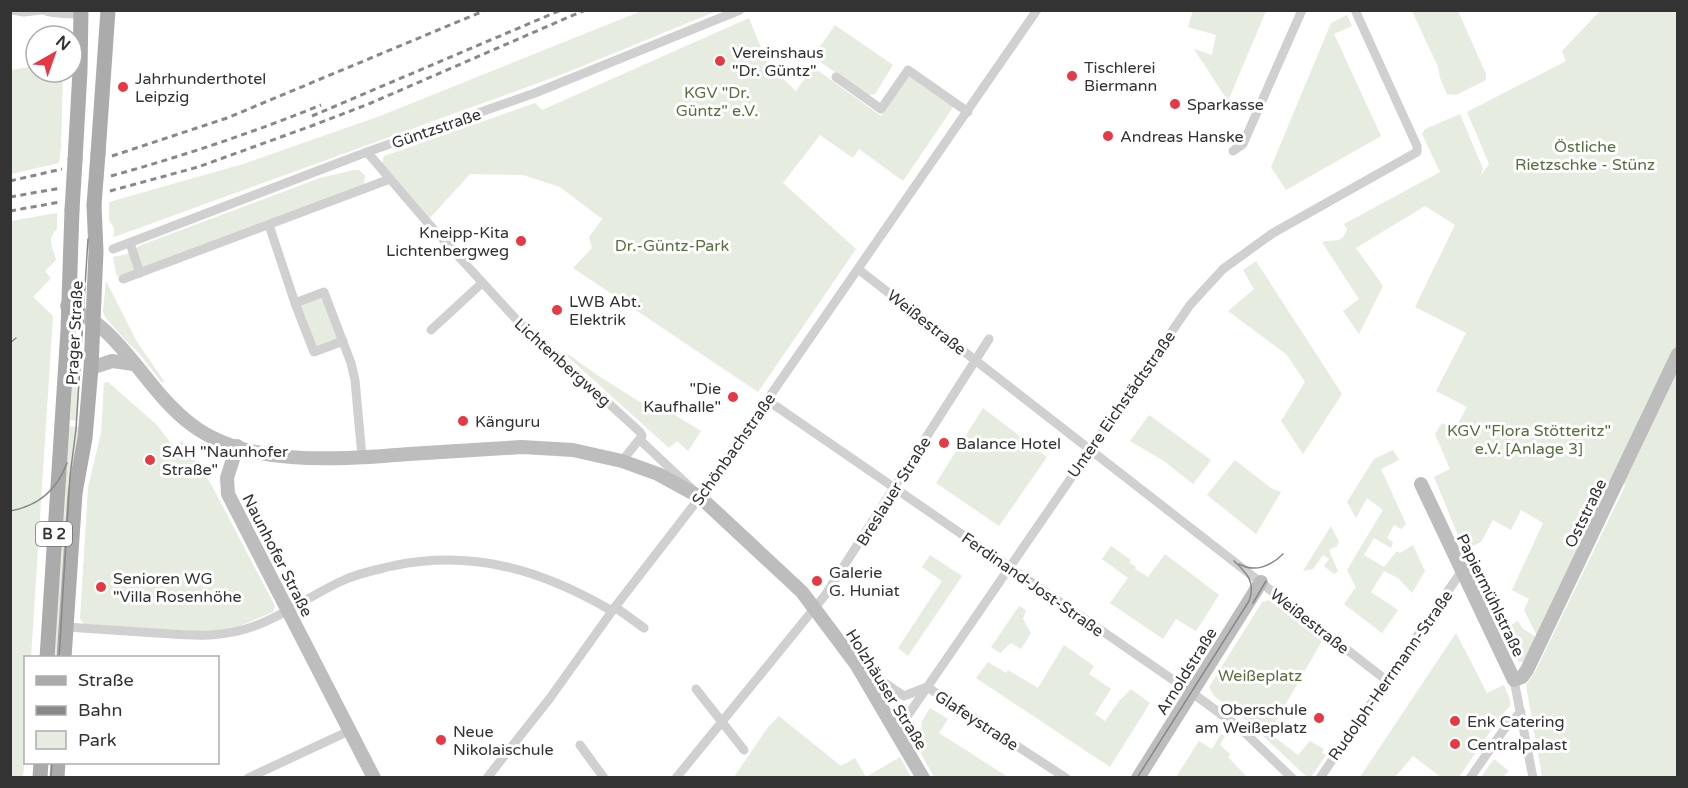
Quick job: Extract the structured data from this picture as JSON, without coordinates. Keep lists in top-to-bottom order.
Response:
{
  "streets": {
    "main road": ["Prager Straße", "B 2"],
    "street": [
      "Güntzstraße",
      "Weißestraße",
      "Lichtenbergweg",
      "Untere Eichstädtstraße",
      "Schönbachstraße",
      "Breslauer Straße",
      "Oststraße",
      "Naunhofer Straße",
      "Ferdinand-Jost-Straße",
      "Papiermühlstraße",
      "Arnoldstraße",
      "Rudolph-Herrmann-Straße",
      "Holzhäuser Straße",
      "Glafeystraße"
    ]
  },
  "crossings": [
    ["Güntzstraße", "Lichtenbergweg"],
    ["Weißestraße", "Untere Eichstädtstraße"],
    ["Weißestraße", "Schönbachstraße"],
    ["Weißestraße", "Breslauer Straße"],
    ["Weißestraße", "Arnoldstraße"],
    ["Weißestraße", "Rudolph-Herrmann-Straße"],
    ["Lichtenbergweg", "Schönbachstraße"],
    ["Lichtenbergweg", "Holzhäuser Straße"],
    ["Untere Eichstädtstraße", "Ferdinand-Jost-Straße"],
    ["Untere Eichstädtstraße", "Holzhäuser Straße"],
    ["Untere Eichstädtstraße", "Glafeystraße"],
    ["Schönbachstraße", "Ferdinand-Jost-Straße"],
    ["Schönbachstraße", "Holzhäuser Straße"],
    ["Breslauer Straße", "Ferdinand-Jost-Straße"],
    ["Breslauer Straße", "Holzhäuser Straße"],
    ["Oststraße", "Papiermühlstraße"],
    ["Naunhofer Straße", "Holzhäuser Straße"],
    ["Ferdinand-Jost-Straße", "Arnoldstraße"],
    ["Papiermühlstraße", "Rudolph-Herrmann-Straße"],
    ["Holzhäuser Straße", "Glafeystraße"]
  ],
  "parks": [
    "KGV \"Dr. Güntz\" e.V.",
    "Östliche Rietzschke - Stünz",
    "Dr.-Güntz-Park",
    "KGV \"Flora Stötteritz\" e.V. [Anlage 3]",
    "Weißeplatz"
  ],
  "places": [
    "Vereinshaus \"Dr. Güntz\"",
    "Tischlerei Biermann",
    "Jahrhunderthotel Leipzig",
    "Sparkasse",
    "Andreas Hanske",
    "Kneipp-Kita Lichtenbergweg",
    "LWB Abt. Elektrik",
    "\"Die Kaufhalle\"",
    "Känguru",
    "Balance Hotel",
    "SAH \"Naunhofer Straße\"",
    "Galerie G. Huniat",
    "Senioren WG \"Villa Rosenhöhe",
    "Oberschule am Weißeplatz",
    "Enk Catering",
    "Neue Nikolaischule",
    "Centralpalast"
  ],
  "legend": ["Straße", "Bahn", "Park"],
  "north": "top right"
}
